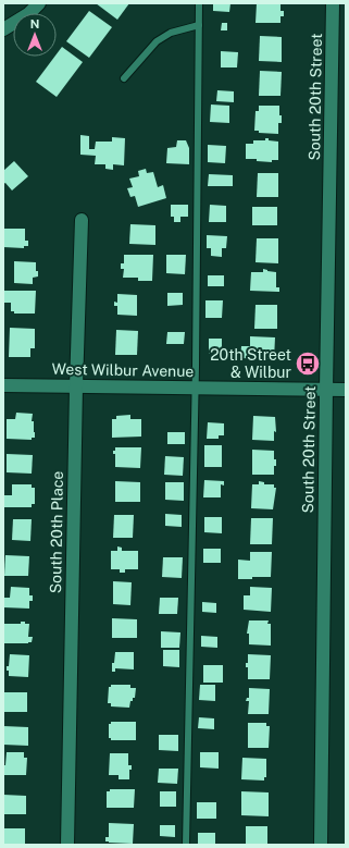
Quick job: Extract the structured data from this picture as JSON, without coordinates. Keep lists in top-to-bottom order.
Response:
{
  "streets": {
    "street": ["South 20th Street", "West Wilbur Avenue", "South 20th Place"]
  },
  "crossings": [
    ["South 20th Street", "West Wilbur Avenue"],
    ["West Wilbur Avenue", "South 20th Place"]
  ],
  "places": {
    "bus stop": ["20th Street & Wilbur"]
  },
  "north": "top"
}
